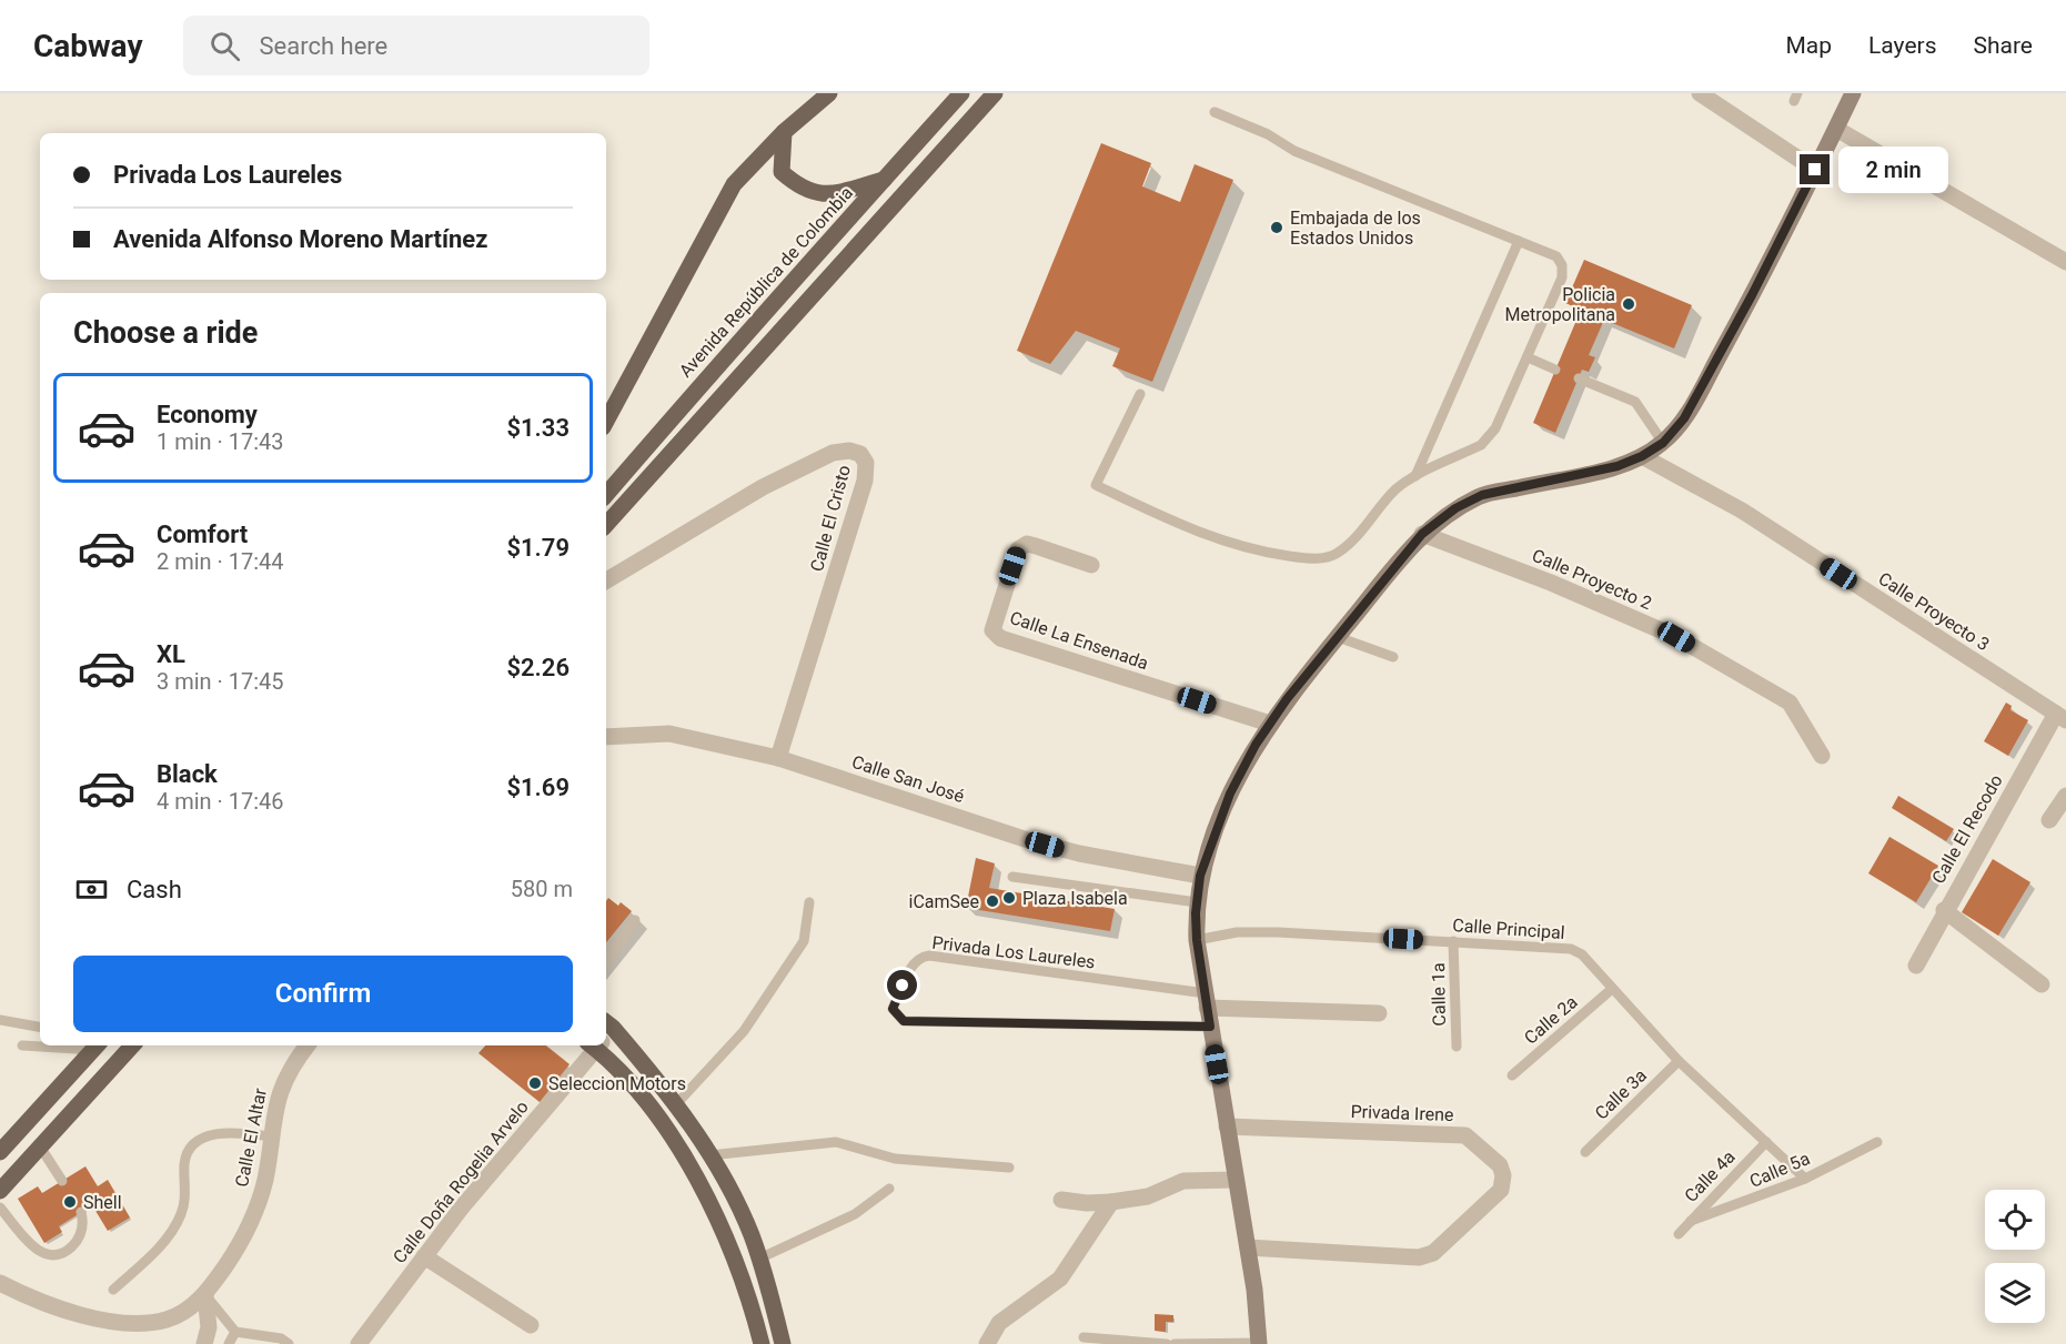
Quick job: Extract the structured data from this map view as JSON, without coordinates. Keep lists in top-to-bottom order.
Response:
{
  "streets": {
    "main road": ["Avenida República de Colombia"],
    "street": [
      "Calle El Cristo",
      "Calle Proyecto 2",
      "Calle Proyecto 3",
      "Calle La Ensenada",
      "Calle San José",
      "Calle El Recodo",
      "Privada Irene",
      "Calle El Altar",
      "Calle Doña Rogelia Arvelo"
    ],
    "lane": [
      "Calle Principal",
      "Privada Los Laureles",
      "Calle 1a",
      "Calle 2a",
      "Calle 3a",
      "Calle 5a",
      "Calle 4a"
    ]
  },
  "crossings": [
    ["Calle El Cristo", "Calle San José"],
    ["Calle Proyecto 3", "Calle El Recodo"],
    ["Calle Principal", "Calle 1a"],
    ["Calle Principal", "Calle 2a"],
    ["Calle Principal", "Calle 3a"],
    ["Calle Principal", "Calle 5a"],
    ["Calle Principal", "Calle 4a"],
    ["Calle 5a", "Calle 4a"]
  ],
  "places": [
    "Embajada de los Estados Unidos",
    "Policia Metropolitana",
    "Plaza Isabela",
    "iCamSee",
    "Seleccion Motors",
    "Shell"
  ],
  "page": {
    "header": "Cabway",
    "search": "Search here",
    "nav": ["Map", "Layers", "Share"],
    "banner": ["Privada Los Laureles", "Avenida Alfonso Moreno Martínez"],
    "bubble": "2 min",
    "heading": "Choose a ride",
    "list": [
      {
        "name": "Economy",
        "note": "1 min · 17:43",
        "value": "$1.33"
      },
      {
        "name": "Comfort",
        "note": "2 min · 17:44",
        "value": "$1.79"
      },
      {
        "name": "XL",
        "note": "3 min · 17:45",
        "value": "$2.26"
      },
      {
        "name": "Black",
        "note": "4 min · 17:46",
        "value": "$1.69"
      }
    ],
    "pay": ["Cash", "580 m"],
    "buttons": "Confirm"
  }
}
